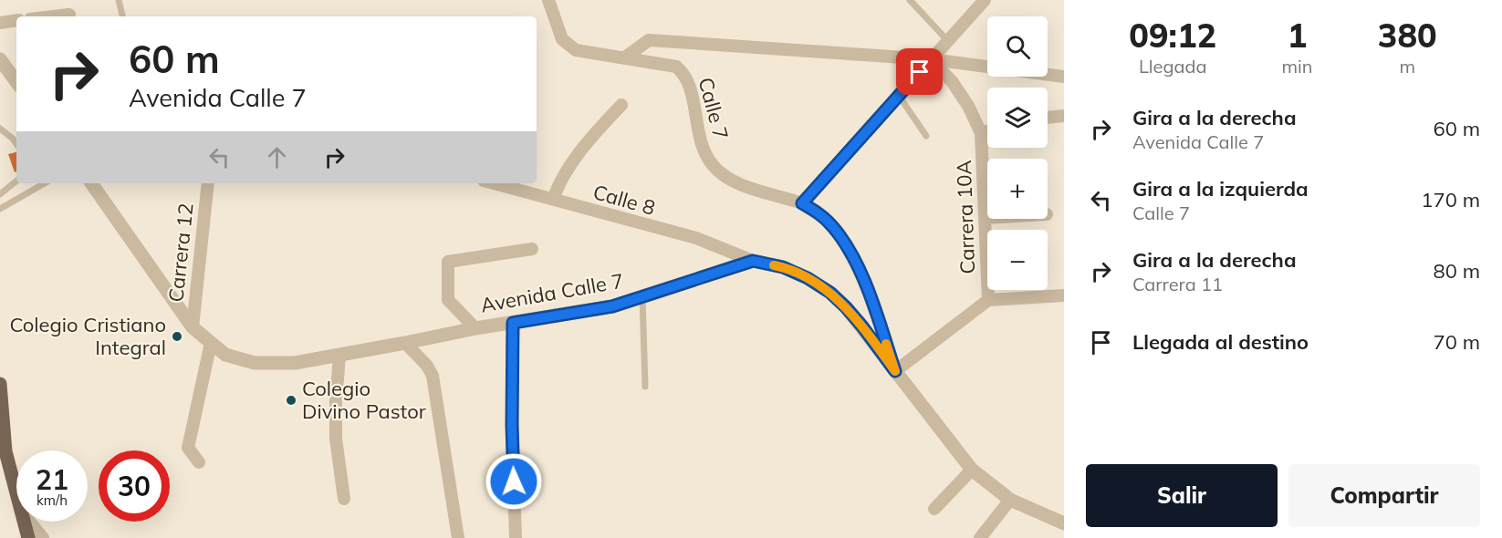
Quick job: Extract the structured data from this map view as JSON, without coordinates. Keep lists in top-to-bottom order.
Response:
{
  "streets": {
    "street": [
      "Calle 7",
      "Calle 8",
      "Carrera 10A",
      "Carrera 12",
      "Avenida Calle 7"
    ]
  },
  "crossings": [
    ["Calle 7", "Avenida Calle 7"],
    ["Calle 8", "Avenida Calle 7"],
    ["Carrera 12", "Avenida Calle 7"]
  ],
  "places": ["Colegio Cristiano Integral", "Colegio Divino Pastor"],
  "page": {
    "eta": [
      "09:12",
      "Llegada",
      "1",
      "min",
      "380",
      "m"
    ],
    "map_buttons": ["+", "−"],
    "turn": ["60 m", "Avenida Calle 7"],
    "list": [
      {
        "name": "Gira a la derecha",
        "note": "Avenida Calle 7",
        "value": "60 m"
      },
      {
        "name": "Gira a la izquierda",
        "note": "Calle 7",
        "value": "170 m"
      },
      {
        "name": "Gira a la derecha",
        "note": "Carrera 11",
        "value": "80 m"
      },
      {
        "name": "Llegada al destino",
        "value": "70 m"
      }
    ],
    "speed": "21 km/h",
    "limit": "30",
    "buttons": ["Salir", "Compartir"]
  }
}
